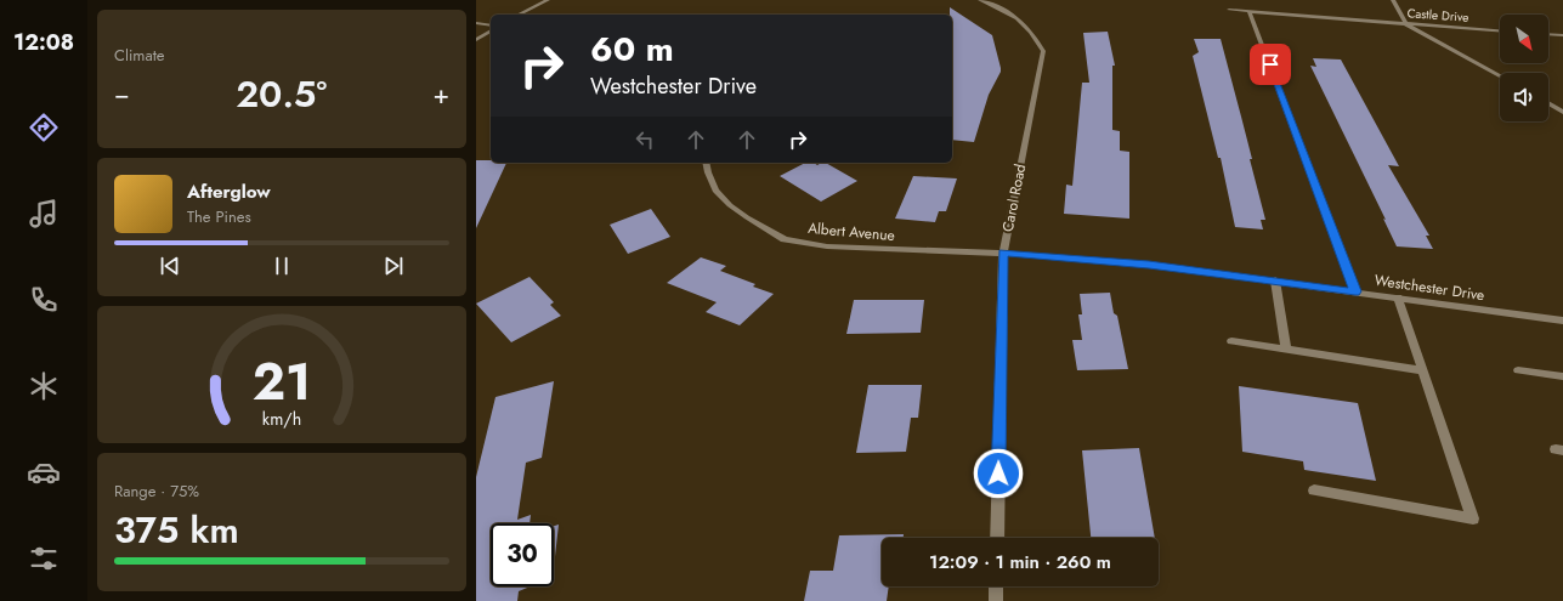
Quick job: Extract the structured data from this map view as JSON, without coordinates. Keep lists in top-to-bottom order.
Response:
{
  "streets": {
    "street": [
      "Castle Drive",
      "Carol Road",
      "Albert Avenue",
      "Westchester Drive"
    ]
  },
  "crossings": [
    ["Carol Road", "Albert Avenue"],
    ["Carol Road", "Westchester Drive"],
    ["Albert Avenue", "Westchester Drive"]
  ],
  "north": "bottom right",
  "page": {
    "tabs": "12:08",
    "tile": [
      "Climate",
      ["Range · 75%", "375 km"]
    ],
    "turn": ["60 m", "Westchester Drive"],
    "heat": ["−", "20.5°", "+"],
    "song": ["Afterglow", "The Pines"],
    "limit": "30",
    "trip": "12:09 · 1 min · 260 m",
    "gauge": ["21", "km/h"]
  }
}
